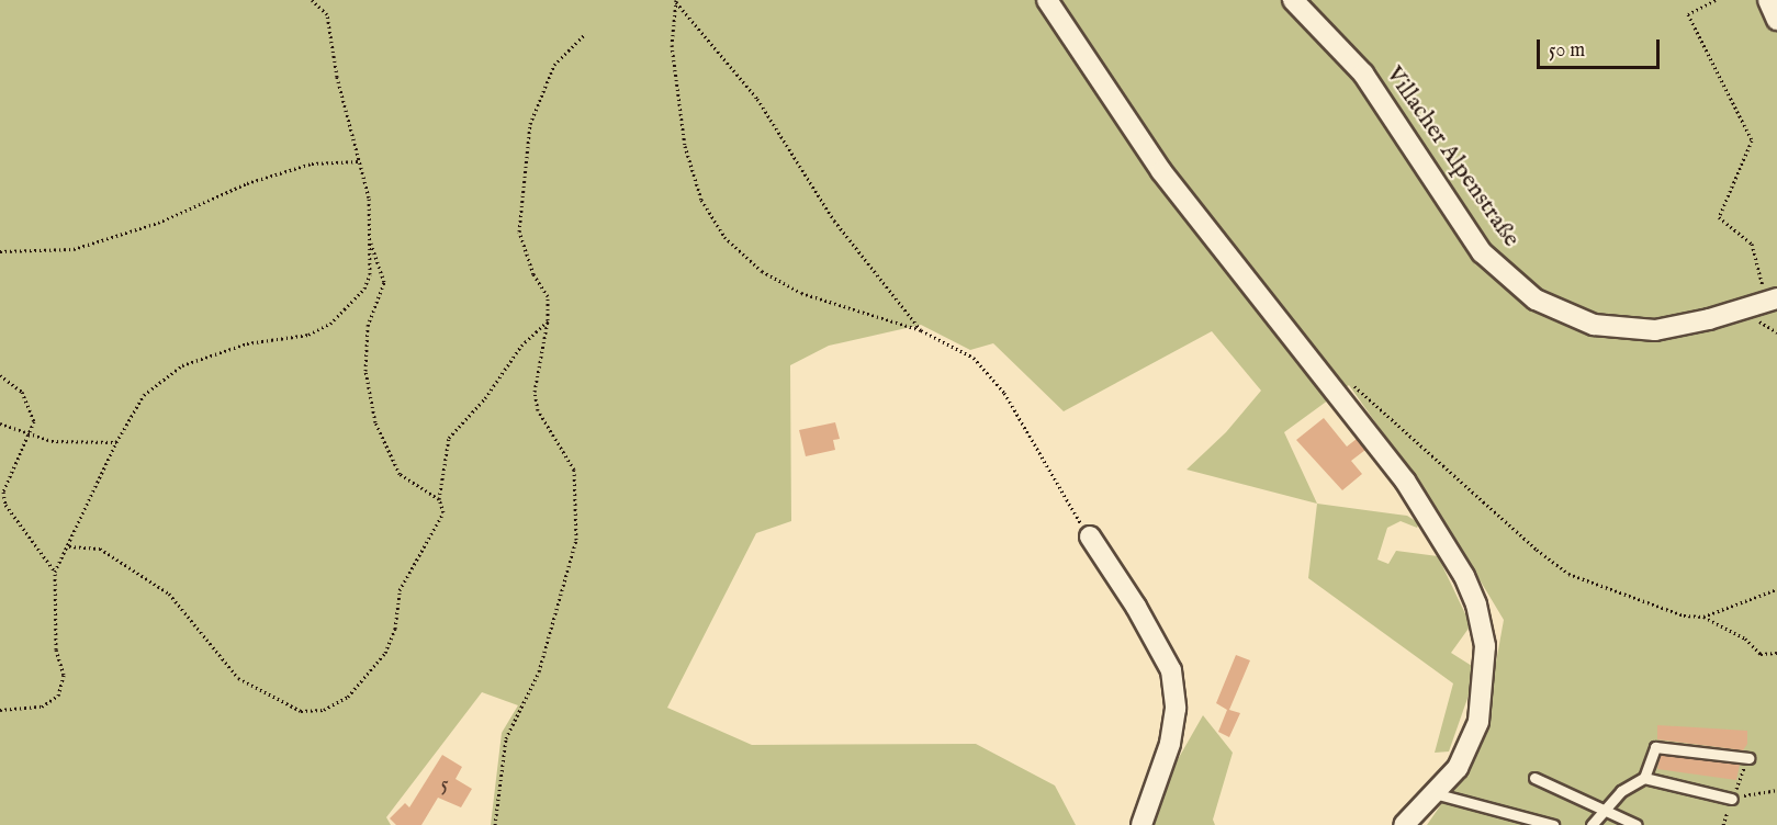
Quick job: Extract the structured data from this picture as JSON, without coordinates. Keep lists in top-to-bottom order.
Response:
{
  "streets": {
    "street": ["Villacher Alpenstraße"]
  },
  "house_numbers": ["5"],
  "scale_bar": "50 m"
}
